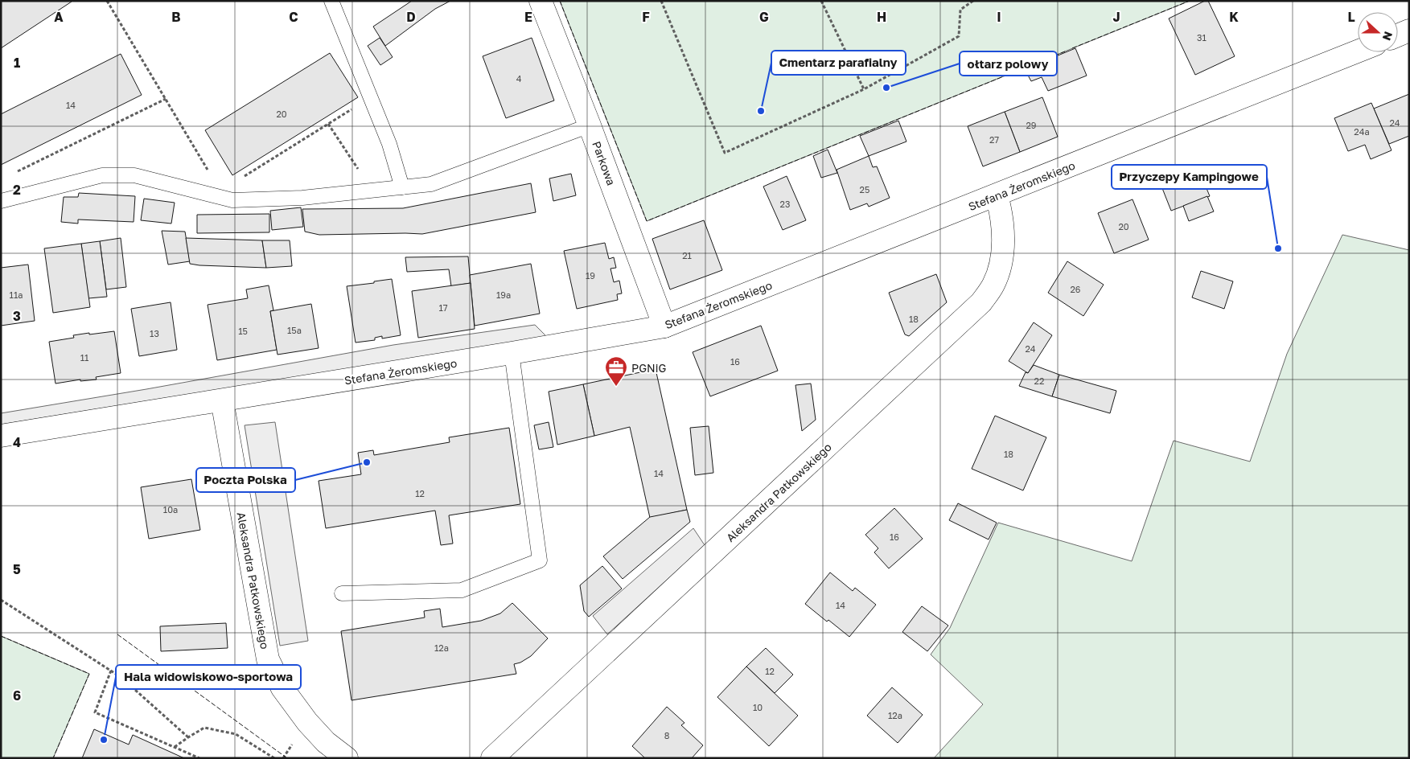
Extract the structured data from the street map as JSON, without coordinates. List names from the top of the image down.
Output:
{
  "streets": {
    "street": ["Parkowa", "Stefana Żeromskiego", "Aleksandra Patkowskiego"]
  },
  "crossings": [
    ["Parkowa", "Stefana Żeromskiego"],
    ["Stefana Żeromskiego", "Aleksandra Patkowskiego"]
  ],
  "places": {
    "other": [
      "ołtarz polowy",
      "Cmentarz parafialny",
      "Przyczepy Kampingowe",
      "Poczta Polska",
      "Hala widowiskowo-sportowa"
    ],
    "office": ["PGNiG"]
  },
  "house_numbers": [
    "31",
    "4",
    "14",
    "20",
    "24",
    "29",
    "24a",
    "27",
    "25",
    "23",
    "20",
    "21",
    "19",
    "26",
    "11a",
    "19a",
    "17",
    "18",
    "15a",
    "15",
    "13",
    "24",
    "11",
    "16",
    "22",
    "18",
    "14",
    "12",
    "10a",
    "16",
    "14",
    "12a",
    "12",
    "10",
    "12a",
    "8"
  ],
  "north": "right",
  "grid": {
    "columns": [
      "A",
      "B",
      "C",
      "D",
      "E",
      "F",
      "G",
      "H",
      "I",
      "J",
      "K",
      "L"
    ],
    "rows": [
      "1",
      "2",
      "3",
      "4",
      "5",
      "6"
    ]
  }
}
